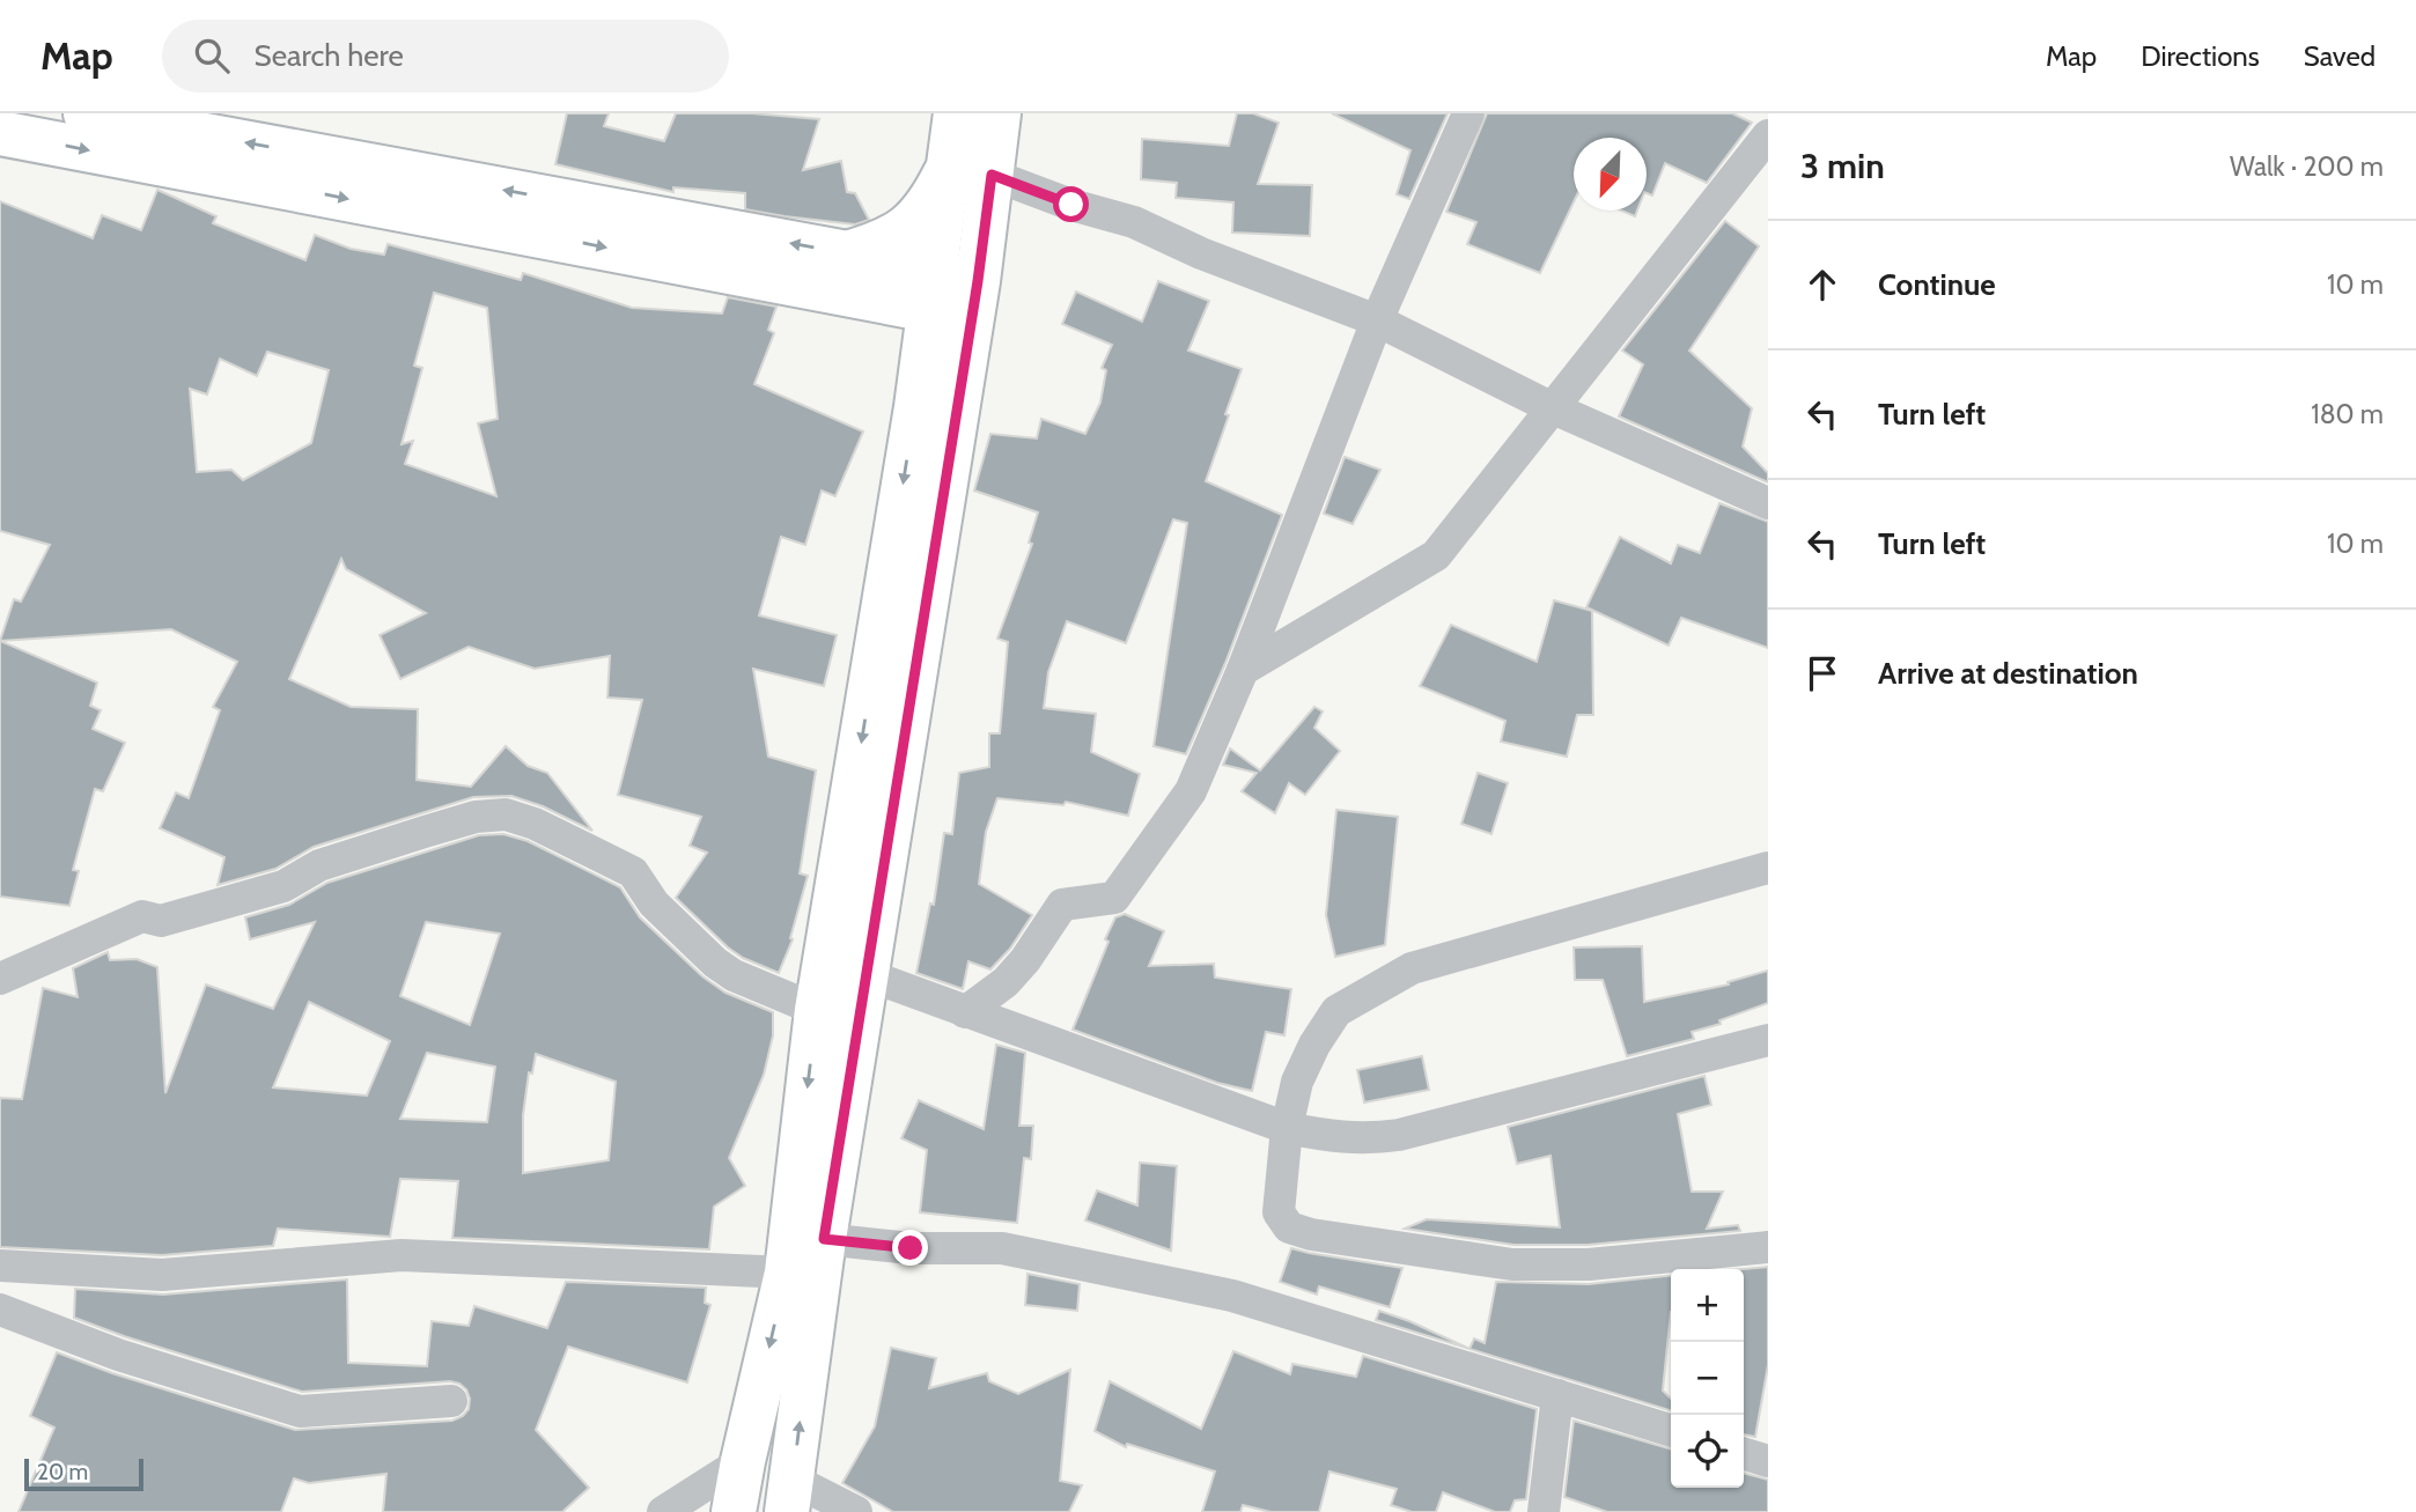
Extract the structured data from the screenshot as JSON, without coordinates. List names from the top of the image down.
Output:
{
  "scale_bar": "20 m",
  "north": "bottom left",
  "page": {
    "header": "Map",
    "search": "Search here",
    "nav": ["Map", "Directions", "Saved"],
    "heading": ["3 min", "Walk · 200 m"],
    "list": [
      ["Continue", "10 m"],
      ["Turn left", "180 m"],
      ["Turn left", "10 m"],
      "Arrive at destination"
    ],
    "map_buttons": ["+", "−"],
    "scale": "20 m"
  }
}
